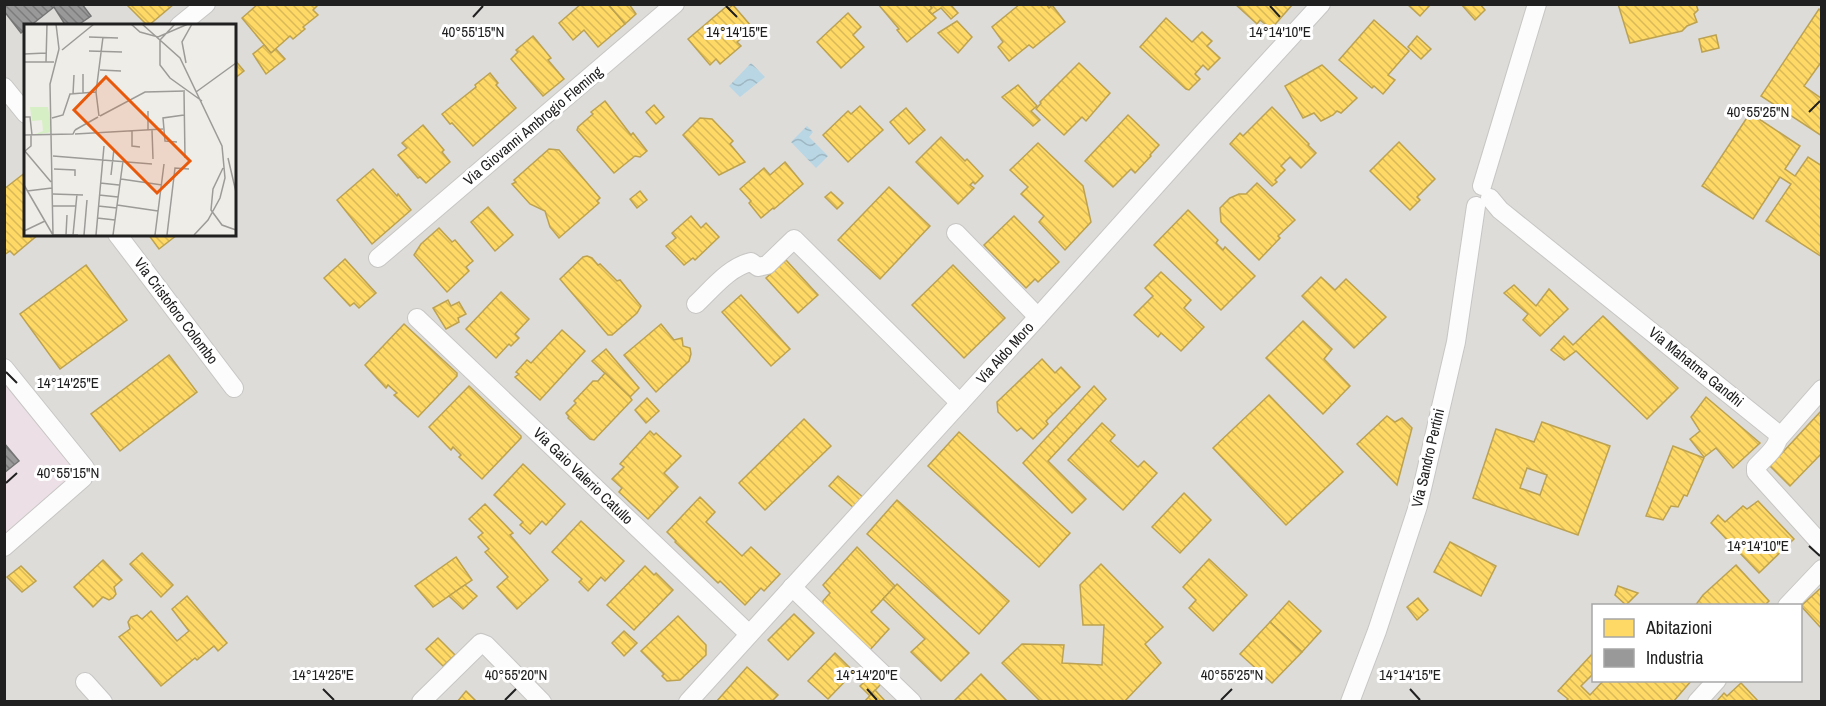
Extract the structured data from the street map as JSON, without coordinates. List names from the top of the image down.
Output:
{
  "streets": {
    "street": [
      "Via Giovanni Ambrogio Fleming",
      "Via Cristoforo Colombo",
      "Via Aldo Moro",
      "Via Mahatma Gandhi",
      "Via Sandro Pertini",
      "Via Gaio Valerio Catullo"
    ]
  },
  "crossings": [
    ["Via Aldo Moro", "Via Gaio Valerio Catullo"],
    ["Via Mahatma Gandhi", "Via Sandro Pertini"]
  ],
  "legend": ["Abitazioni", "Industria"],
  "coordinates": [
    "40°55'15\"N",
    "14°14'15\"E",
    "14°14'10\"E",
    "40°55'25\"N",
    "14°14'25\"E",
    "40°55'20\"N",
    "14°14'20\"E"
  ]
}
